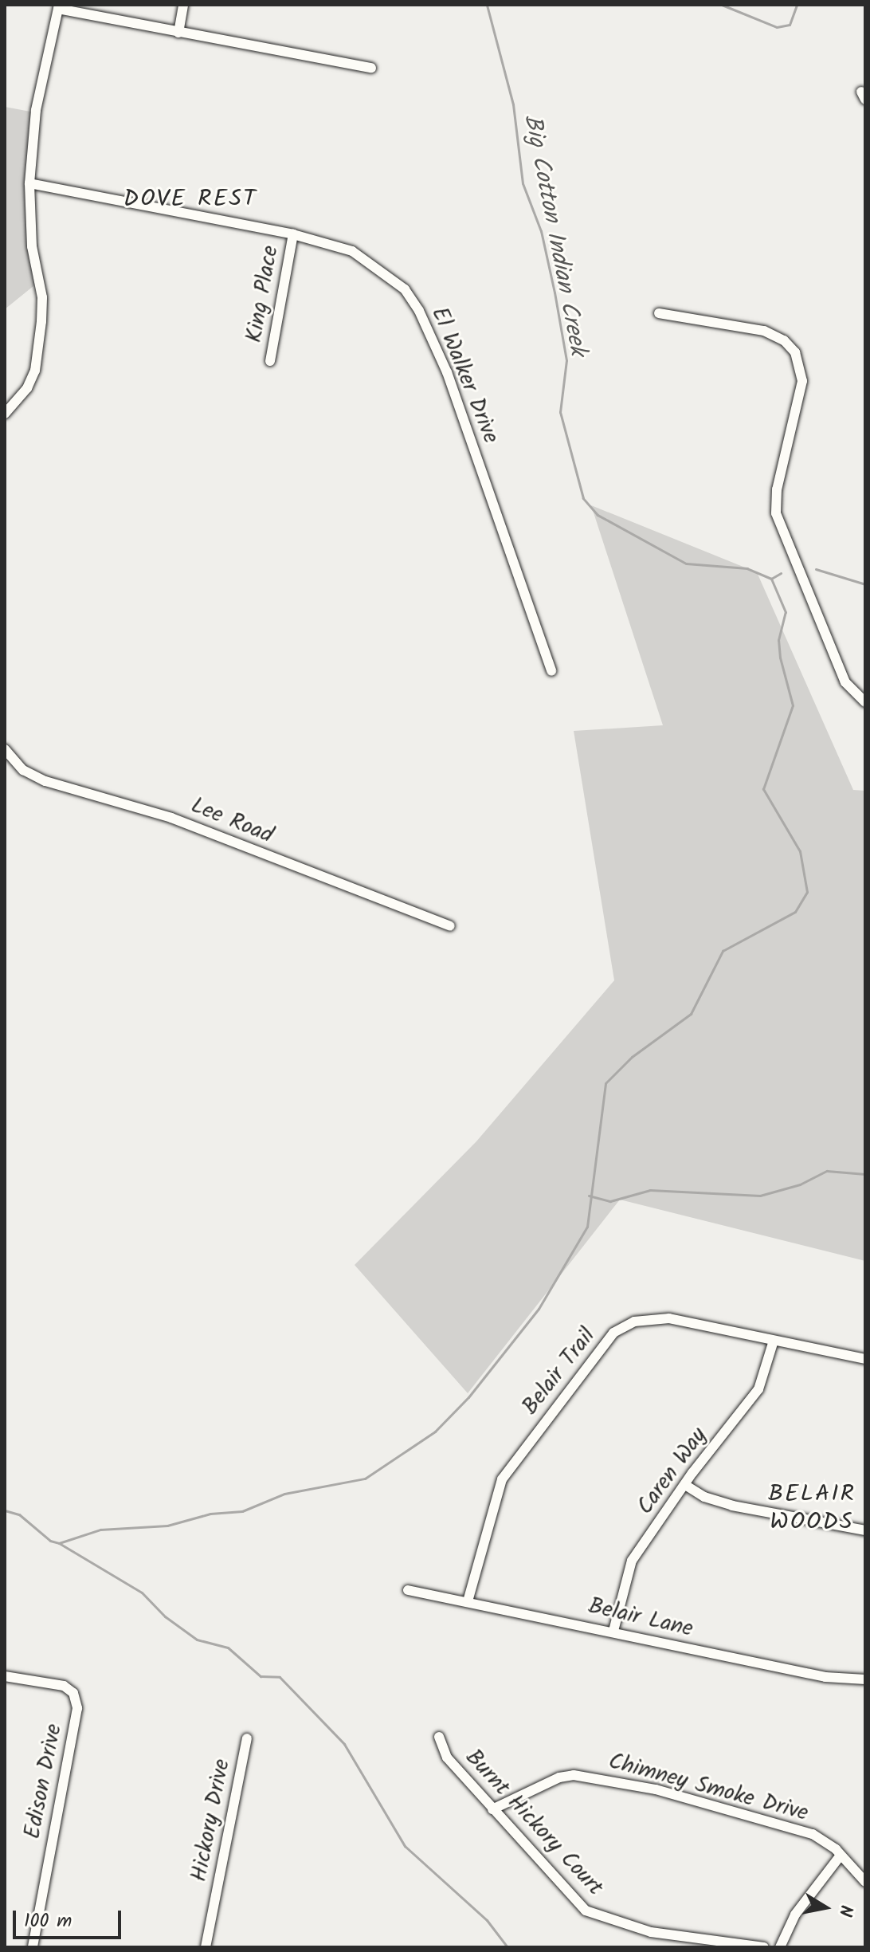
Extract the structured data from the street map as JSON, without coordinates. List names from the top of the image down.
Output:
{
  "streets": {
    "street": [
      "King Place",
      "El Walker Drive",
      "Lee Road",
      "Belair Trail",
      "Caren Way",
      "Belair Lane",
      "Edison Drive",
      "Chimney Smoke Drive",
      "Hickory Drive",
      "Burnt Hickory Court"
    ]
  },
  "crossings": [
    ["King Place", "El Walker Drive"],
    ["Belair Trail", "Caren Way"],
    ["Belair Trail", "Belair Lane"],
    ["Caren Way", "Belair Lane"],
    ["Chimney Smoke Drive", "Burnt Hickory Court"]
  ],
  "districts": ["DOVE REST", "BELAIR WOODS"],
  "water": ["Big Cotton Indian Creek"],
  "scale_bar": "100 m",
  "north": "right"
}
